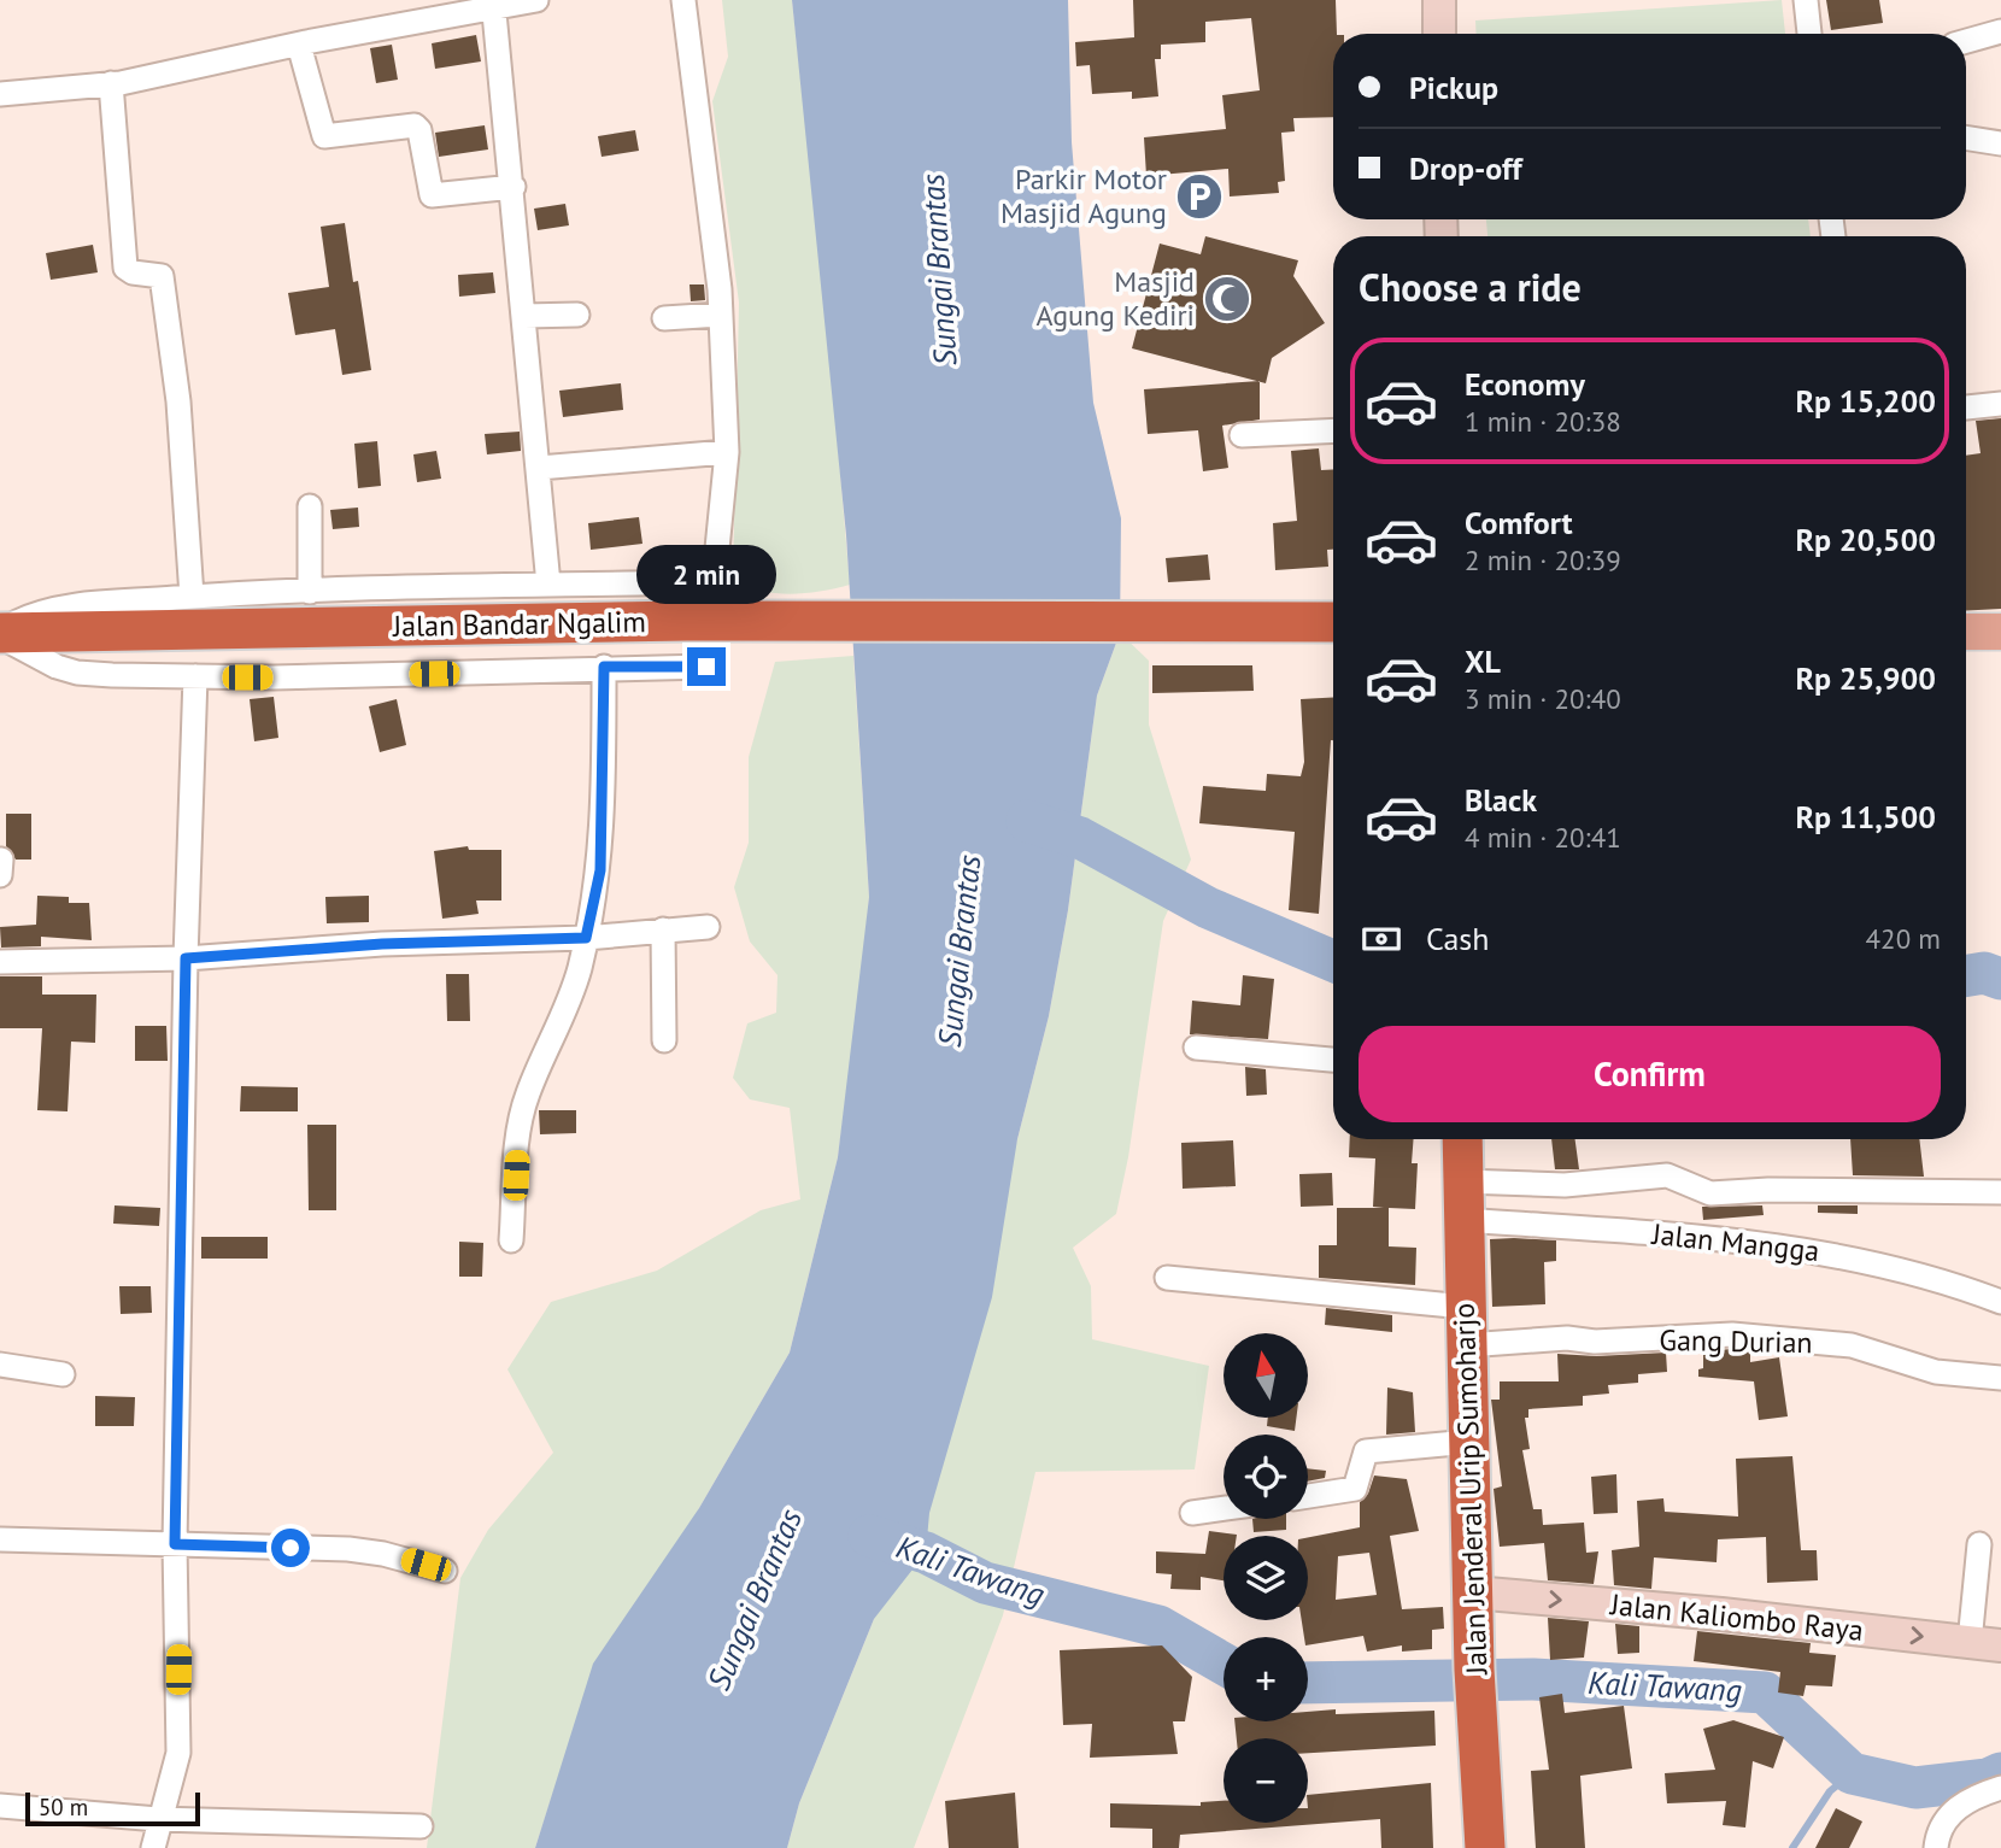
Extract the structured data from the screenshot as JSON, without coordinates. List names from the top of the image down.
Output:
{
  "streets": {
    "highway": ["Jalan Bandar Ngalim", "Jalan Jenderal Urip Sumoharjo"],
    "street": ["Jalan Mangga", "Gang Durian", "Jalan Kaliombo Raya"]
  },
  "crossings": [
    ["Jalan Mangga", "Jalan Jenderal Urip Sumoharjo"],
    ["Gang Durian", "Jalan Jenderal Urip Sumoharjo"],
    ["Jalan Jenderal Urip Sumoharjo", "Jalan Kaliombo Raya"]
  ],
  "one_way": ["Jalan Kaliombo Raya"],
  "water": ["Sungai Brantas", "Kali Tawang"],
  "places": {
    "parking": ["Parkir Motor Masjid Agung"],
    "mosque": ["Masjid Agung Kediri"]
  },
  "scale_bar": "50 m",
  "north": "top",
  "page": {
    "banner": ["Pickup", "Drop-off"],
    "heading": "Choose a ride",
    "list": [
      {
        "name": "Economy",
        "note": "1 min · 20:38",
        "value": "Rp 15,200"
      },
      {
        "name": "Comfort",
        "note": "2 min · 20:39",
        "value": "Rp 20,500"
      },
      {
        "name": "XL",
        "note": "3 min · 20:40",
        "value": "Rp 25,900"
      },
      {
        "name": "Black",
        "note": "4 min · 20:41",
        "value": "Rp 11,500"
      }
    ],
    "bubble": "2 min",
    "pay": ["Cash", "420 m"],
    "buttons": "Confirm",
    "map_buttons": ["+", "−"],
    "scale": "50 m"
  }
}
